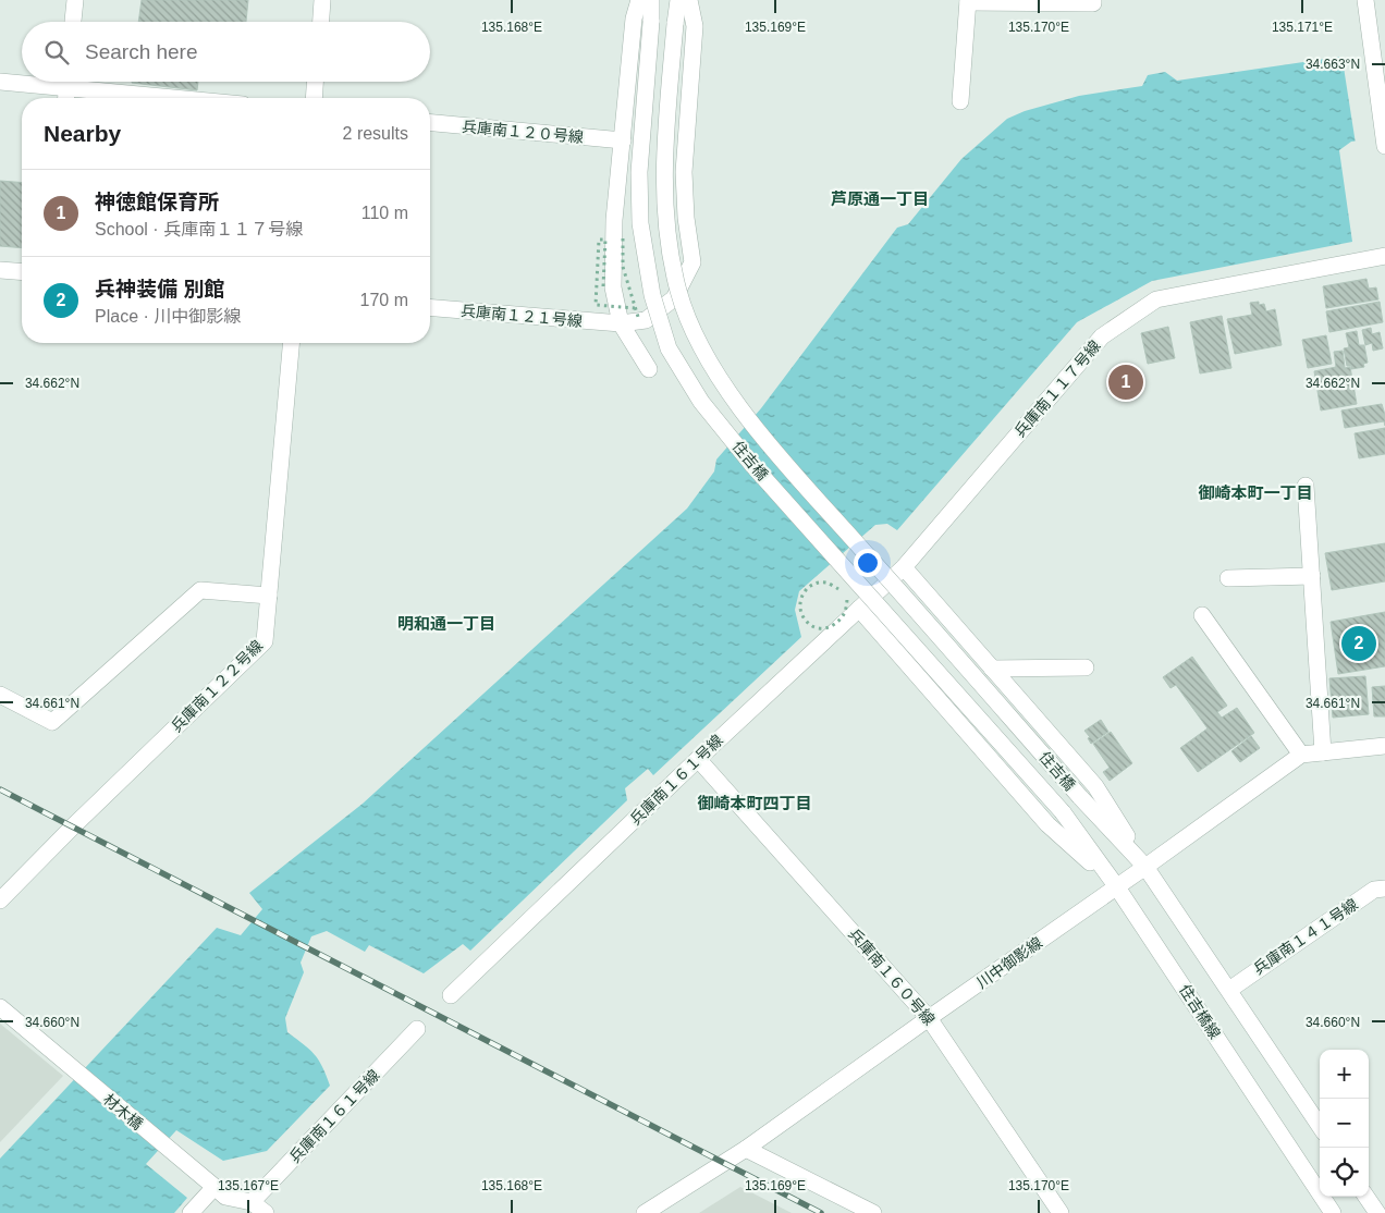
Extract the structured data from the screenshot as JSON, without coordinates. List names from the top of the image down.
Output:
{
  "streets": {
    "street": [
      "兵庫南１２０号線",
      "兵庫南１２１号線",
      "兵庫南１１７号線",
      "住吉橋",
      "兵庫南１２２号線",
      "兵庫南１６１号線",
      "兵庫南１４１号線",
      "川中御影線",
      "兵庫南１６０号線",
      "住吉橋線",
      "材木橋"
    ]
  },
  "crossings": [
    ["兵庫南１１７号線", "兵庫南１６１号線"],
    ["住吉橋", "川中御影線"],
    ["住吉橋", "住吉橋線"],
    ["兵庫南１６１号線", "兵庫南１６０号線"],
    ["川中御影線", "兵庫南１６０号線"],
    ["川中御影線", "住吉橋線"]
  ],
  "districts": [
    "芦原通一丁目",
    "御崎本町一丁目",
    "明和通一丁目",
    "御崎本町四丁目"
  ],
  "page": {
    "search": "Search here",
    "heading": ["Nearby", "2 results"],
    "list": [
      {
        "mark": "1",
        "name": "神徳館保育所",
        "note": "School · 兵庫南１１７号線",
        "value": "110 m"
      },
      {
        "mark": "2",
        "name": "兵神装備 別館",
        "note": "Place · 川中御影線",
        "value": "170 m"
      }
    ],
    "pins": ["1", "2"],
    "map_buttons": ["+", "−"]
  },
  "coordinates": [
    "135.168°E",
    "135.169°E",
    "135.170°E",
    "135.171°E",
    "34.663°N",
    "34.662°N",
    "34.661°N",
    "34.660°N",
    "135.167°E"
  ]
}
